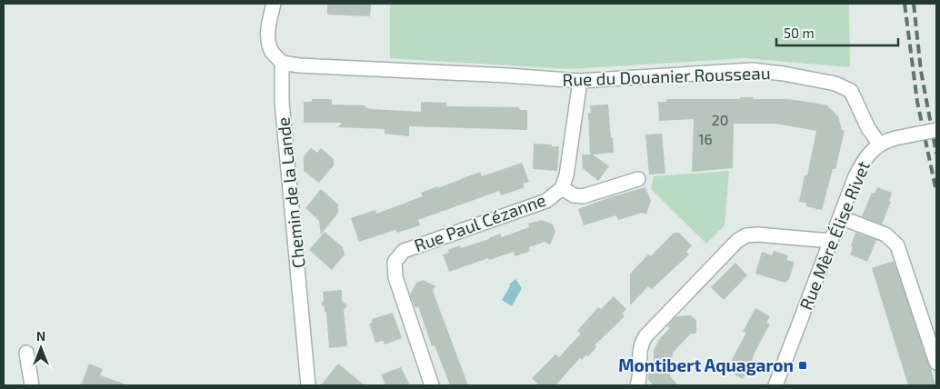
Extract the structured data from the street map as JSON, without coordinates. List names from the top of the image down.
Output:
{
  "streets": {
    "street": [
      "Rue du Douanier Rousseau",
      "Chemin de la Lande",
      "Rue Paul Cézanne",
      "Rue Mère Élise Rivet"
    ]
  },
  "crossings": [
    ["Rue du Douanier Rousseau", "Chemin de la Lande"],
    ["Rue du Douanier Rousseau", "Rue Paul Cézanne"],
    ["Rue du Douanier Rousseau", "Rue Mère Élise Rivet"]
  ],
  "places": {
    "transit": ["Montibert Aquagaron"]
  },
  "house_numbers": ["20", "16"],
  "scale_bar": "50 m",
  "north": "top"
}
